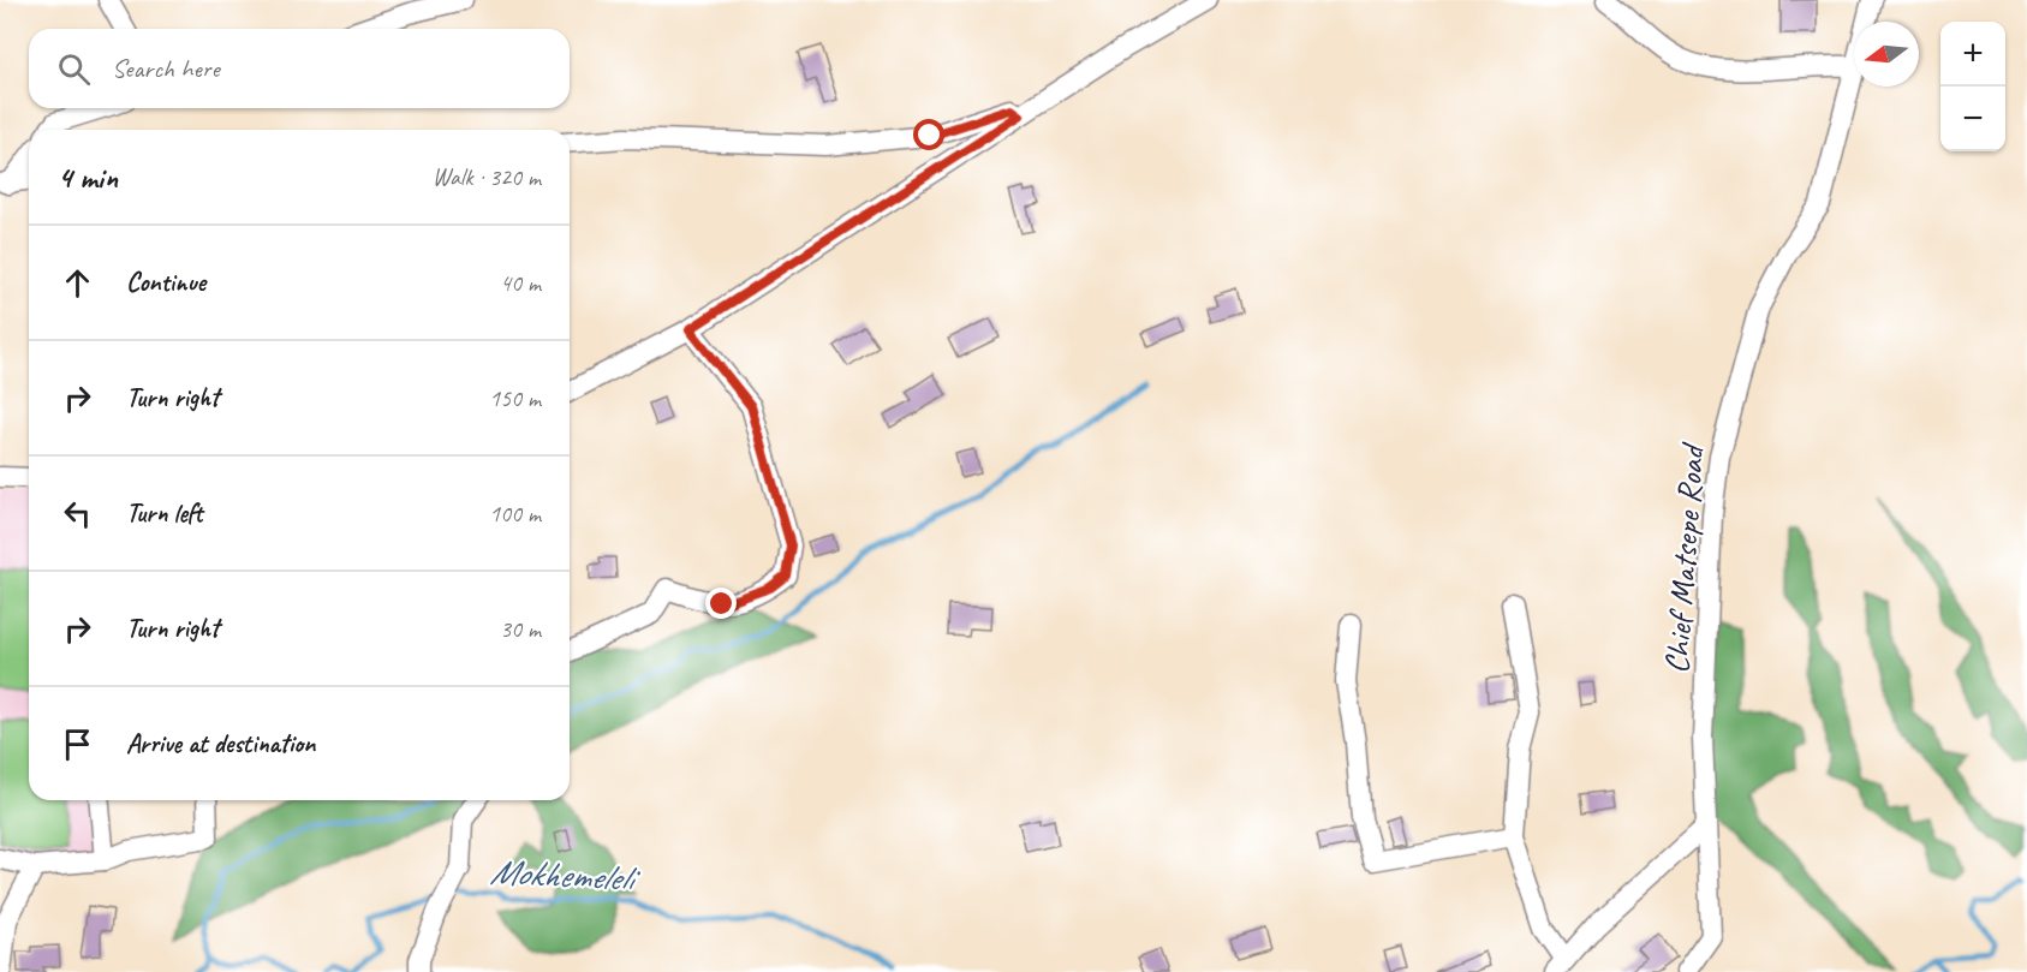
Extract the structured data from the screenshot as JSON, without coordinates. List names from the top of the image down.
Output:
{
  "streets": {
    "street": ["Chief Matsepe Road"]
  },
  "water": ["Mokhemeleli"],
  "north": "left",
  "page": {
    "map_buttons": ["+", "−"],
    "search": "Search here",
    "heading": ["4 min", "Walk · 320 m"],
    "list": [
      ["Continue", "40 m"],
      ["Turn right", "150 m"],
      ["Turn left", "100 m"],
      ["Turn right", "30 m"],
      "Arrive at destination"
    ]
  }
}
